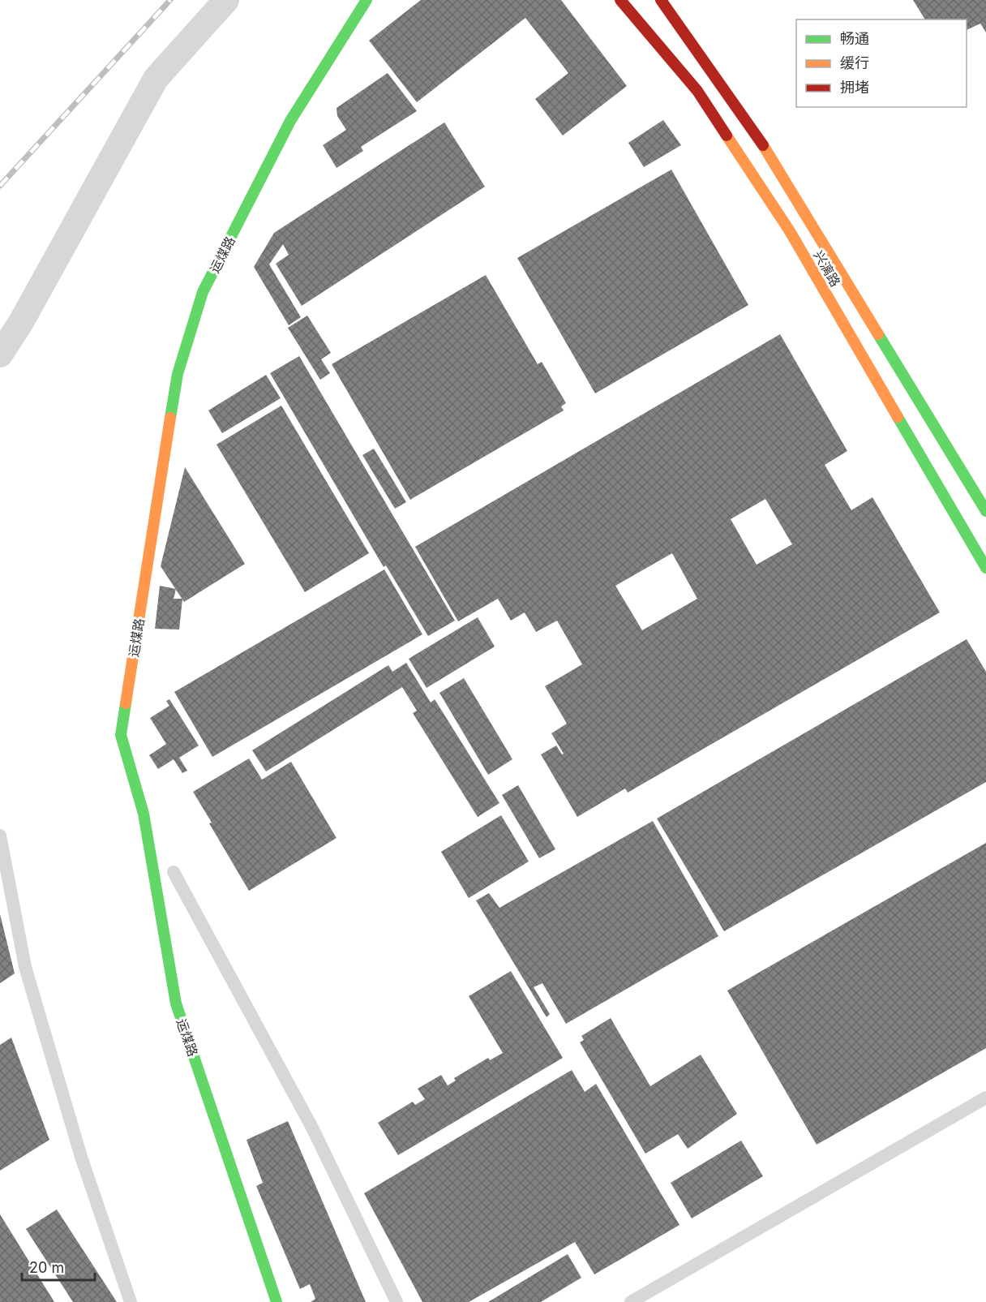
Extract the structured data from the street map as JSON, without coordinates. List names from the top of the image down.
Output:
{
  "streets": {
    "street": ["运煤路", "兴漓路"]
  },
  "legend": ["畅通", "缓行", "拥堵"],
  "scale_bar": "20 m"
}
